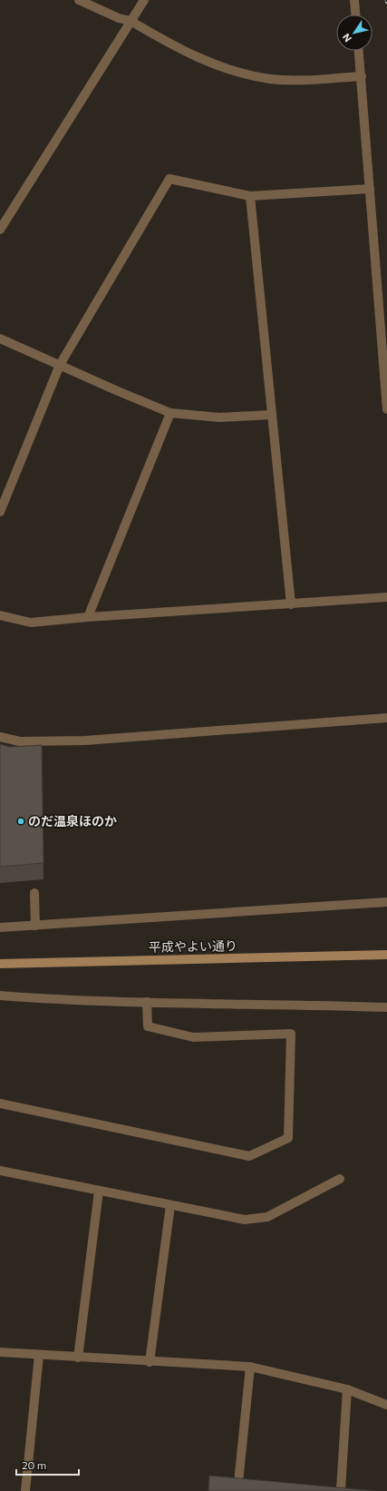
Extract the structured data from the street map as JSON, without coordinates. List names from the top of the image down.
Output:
{
  "streets": {
    "street": ["平成やよい通り"]
  },
  "places": ["のだ温泉ほのか"],
  "scale_bar": "20 m",
  "north": "bottom left"
}
